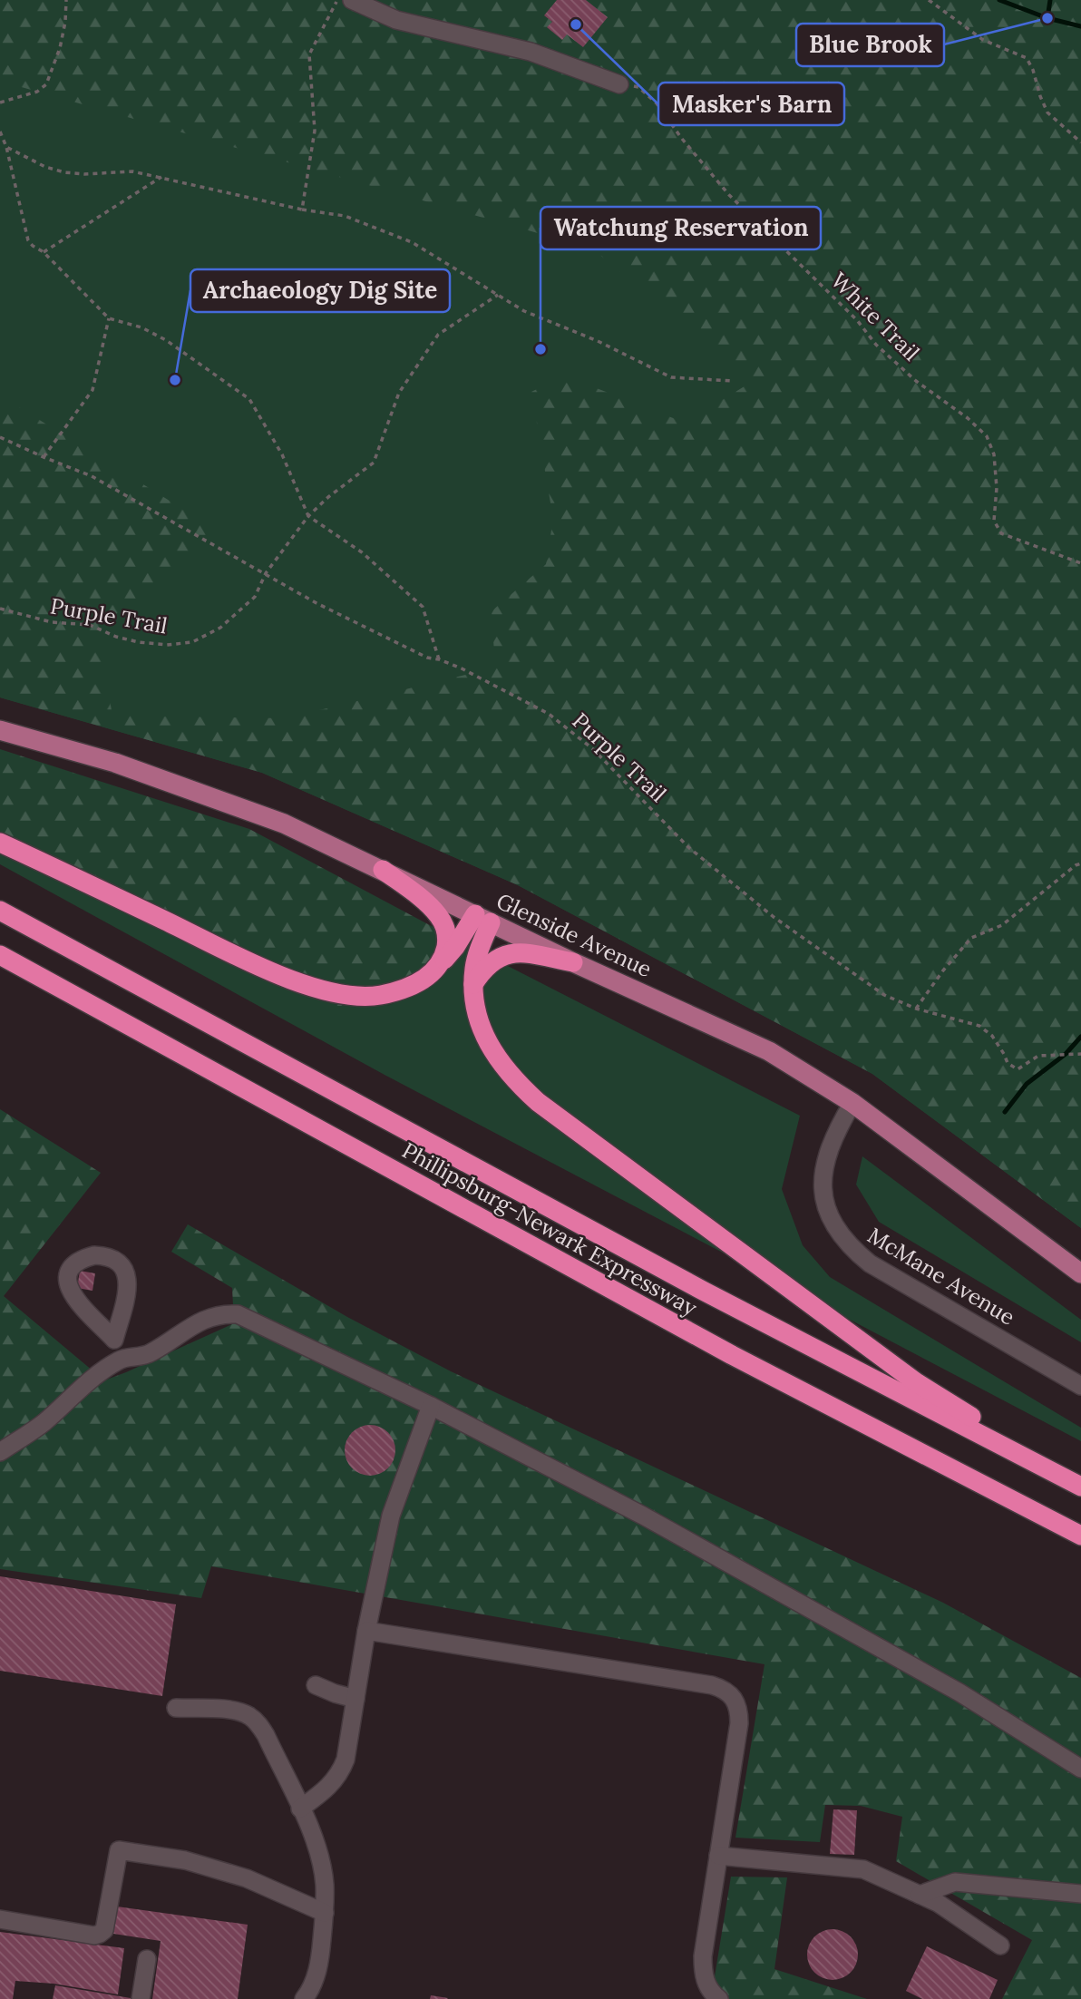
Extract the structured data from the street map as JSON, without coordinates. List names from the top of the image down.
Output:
{
  "streets": {
    "highway": ["Phillipsburg-Newark Expressway"],
    "main road": ["Glenside Avenue"],
    "street": ["McMane Avenue"],
    "path": ["White Trail", "Purple Trail"]
  },
  "crossings": [
    ["Glenside Avenue", "McMane Avenue"]
  ],
  "places": [
    "Blue Brook",
    "Masker's Barn",
    "Watchung Reservation",
    "Archaeology Dig Site"
  ]
}
